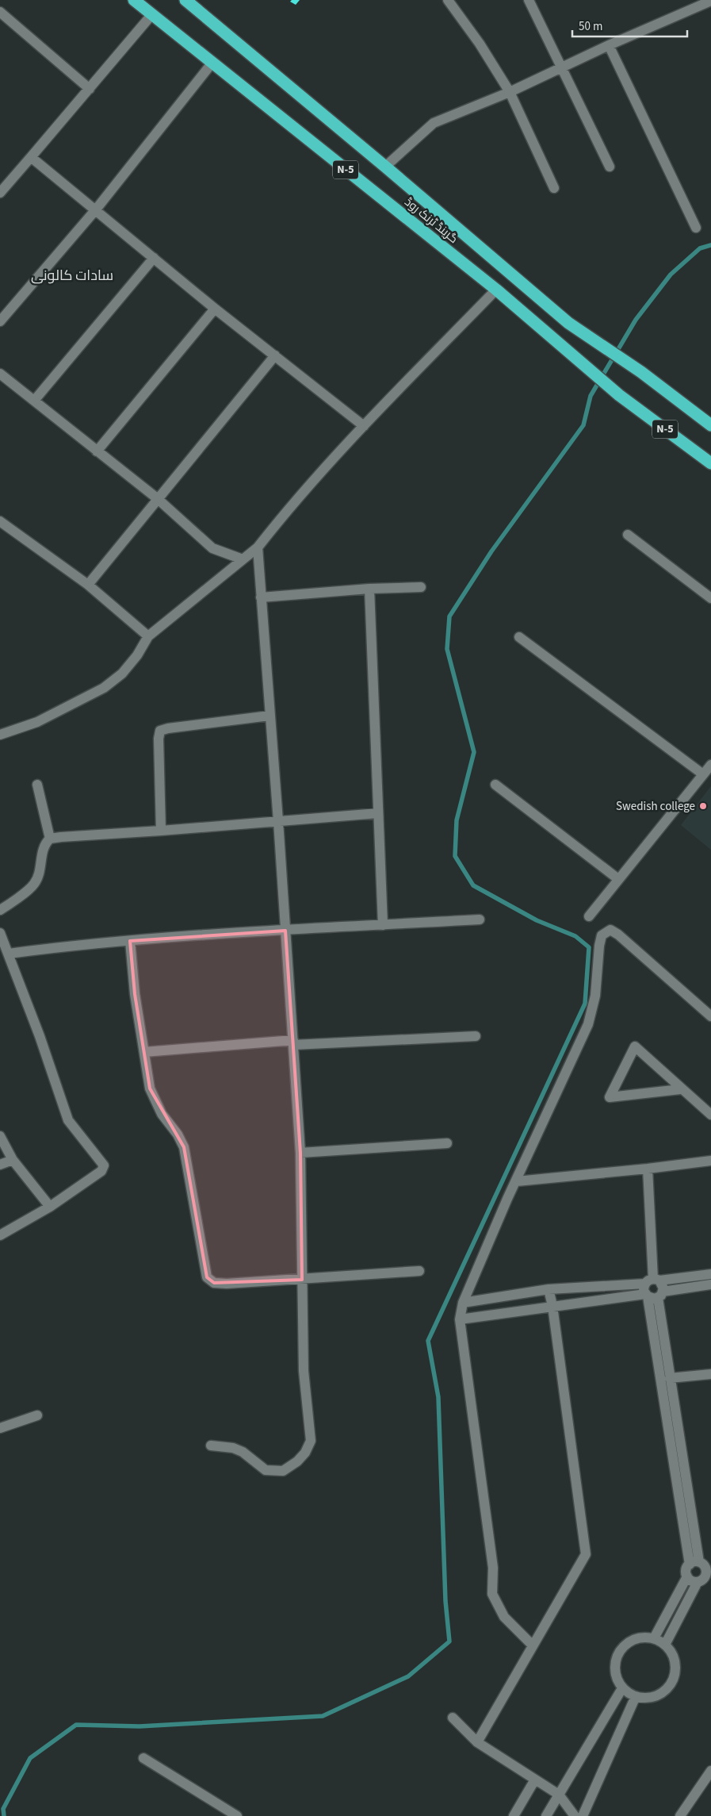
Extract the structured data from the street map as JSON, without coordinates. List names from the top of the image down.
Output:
{
  "streets": {
    "highway": ["N-5", "گرینڈ ٹرنک روڈ"]
  },
  "districts": ["سادات کالونی"],
  "places": ["Swedish college"],
  "scale_bar": "50 m"
}
